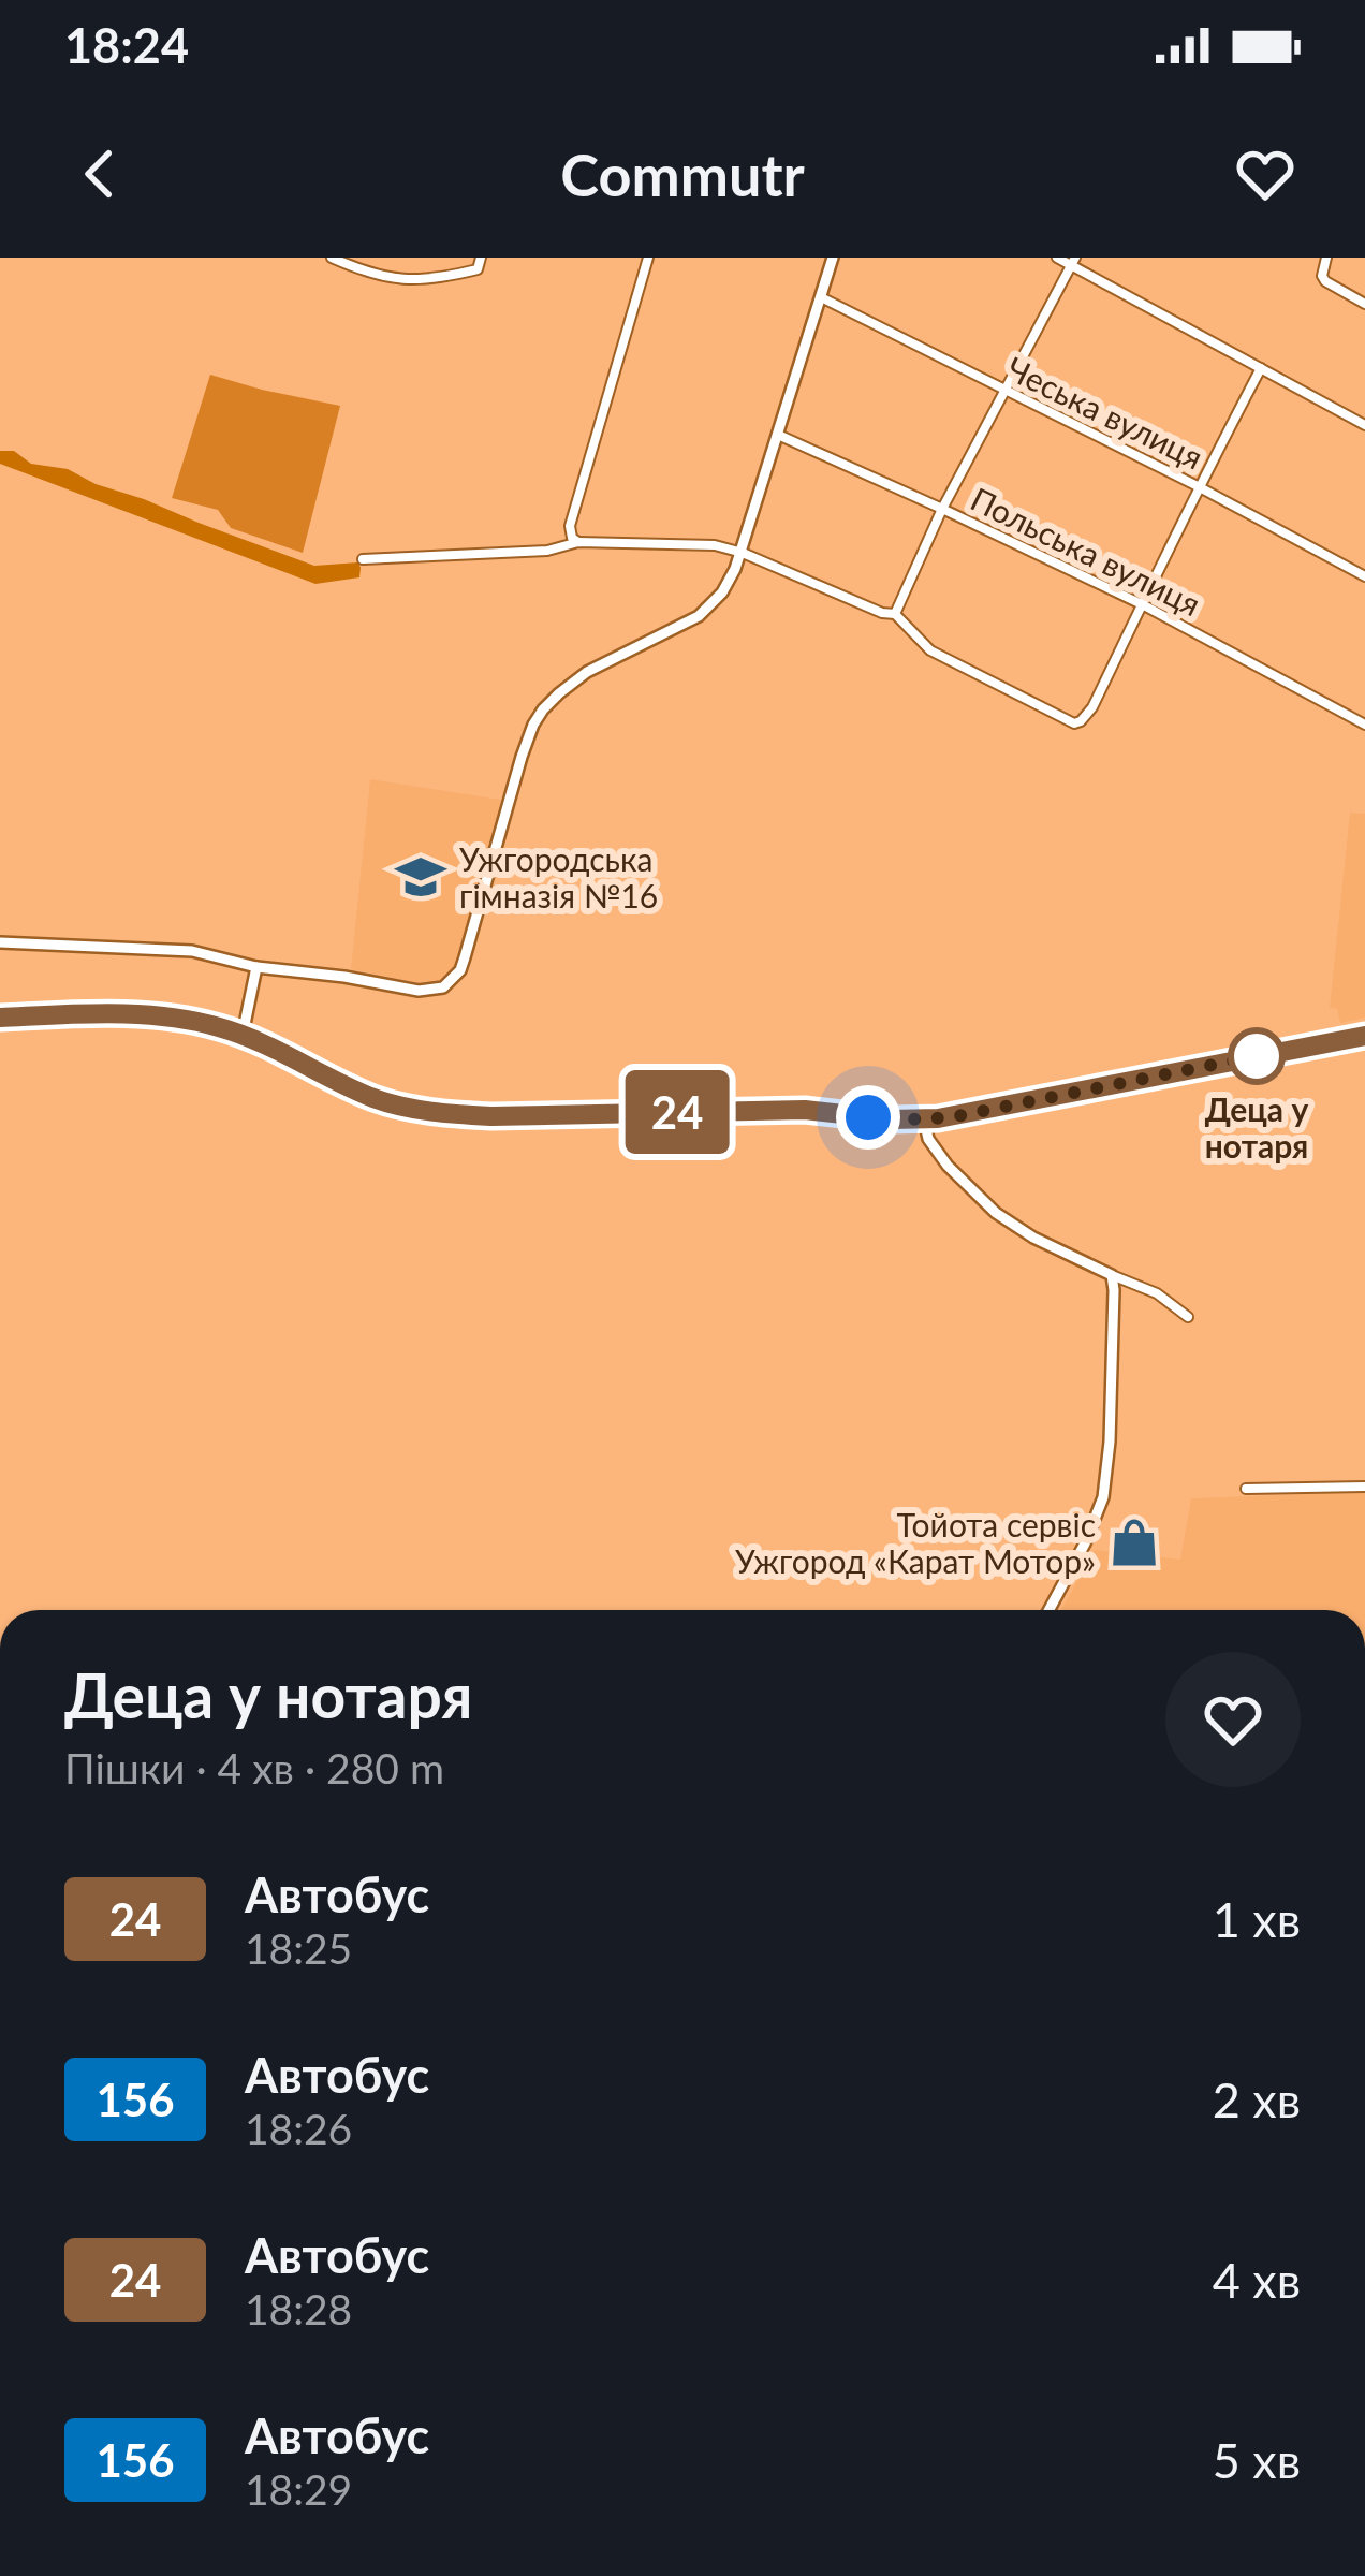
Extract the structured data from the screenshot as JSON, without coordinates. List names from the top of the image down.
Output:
{
  "streets": {
    "street": ["Чеська вулиця", "Польська вулиця"]
  },
  "places": {
    "school or university": ["Ужгородська гімназія №16"],
    "other": ["Деца у нотаря"],
    "shop": ["Тойота сервіс Ужгород «Карат Мотор»"]
  },
  "lines": ["bus line 24"],
  "page": {
    "status": "18:24",
    "header": "Commutr",
    "on_map": "24",
    "heading": ["Деца у нотаря", "Пішки · 4 хв · 280 m"],
    "list": [
      {
        "mark": "24",
        "name": "Автобус",
        "note": "18:25",
        "value": "1 хв"
      },
      {
        "mark": "156",
        "name": "Автобус",
        "note": "18:26",
        "value": "2 хв"
      },
      {
        "mark": "24",
        "name": "Автобус",
        "note": "18:28",
        "value": "4 хв"
      },
      {
        "mark": "156",
        "name": "Автобус",
        "note": "18:29",
        "value": "5 хв"
      }
    ]
  }
}
